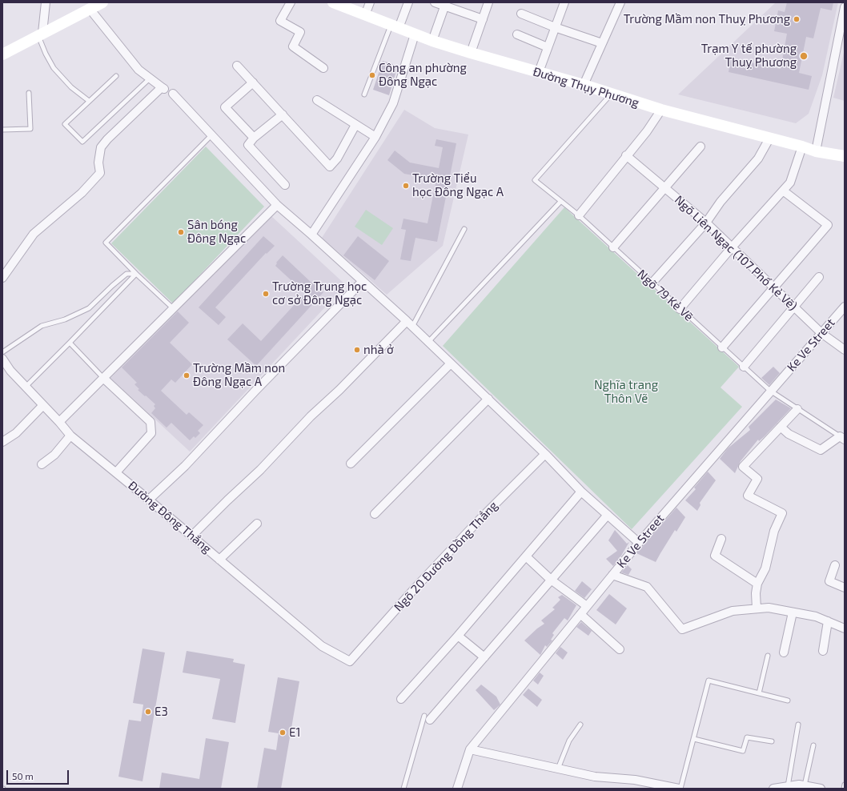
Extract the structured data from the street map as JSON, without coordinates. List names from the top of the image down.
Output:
{
  "streets": {
    "main road": ["Đường Thụy Phương"],
    "street": [
      "Ngõ Liên Ngạc (107 Phố Kẻ Vẽ)",
      "Ke Ve Street",
      "Đường Đông Thắng",
      "Ngõ 20 Đường Đồng Thắng"
    ],
    "lane": ["Ngõ 79 Kẻ Vẽ"]
  },
  "crossings": [
    ["Đường Thụy Phương", "Ngõ 79 Kẻ Vẽ"],
    ["Ngõ Liên Ngạc (107 Phố Kẻ Vẽ)", "Ke Ve Street"],
    ["Ngõ 79 Kẻ Vẽ", "Ke Ve Street"],
    ["Đường Đông Thắng", "Ngõ 20 Đường Đồng Thắng"]
  ],
  "parks": ["Nghĩa trang Thôn Vẽ"],
  "places": [
    "Trường Mầm non Thuỵ Phương",
    "Trạm Y tế phường Thuỵ Phương",
    "Công an phường Đông Ngạc",
    "Trường Tiểu học Đông Ngạc A",
    "Sân bóng Đông Ngạc",
    "Trường Trung học cơ sở Đông Ngạc",
    "nhà ở",
    "Trường Mầm non Đông Ngạc A",
    "E3",
    "E1"
  ],
  "scale_bar": "50 m"
}
